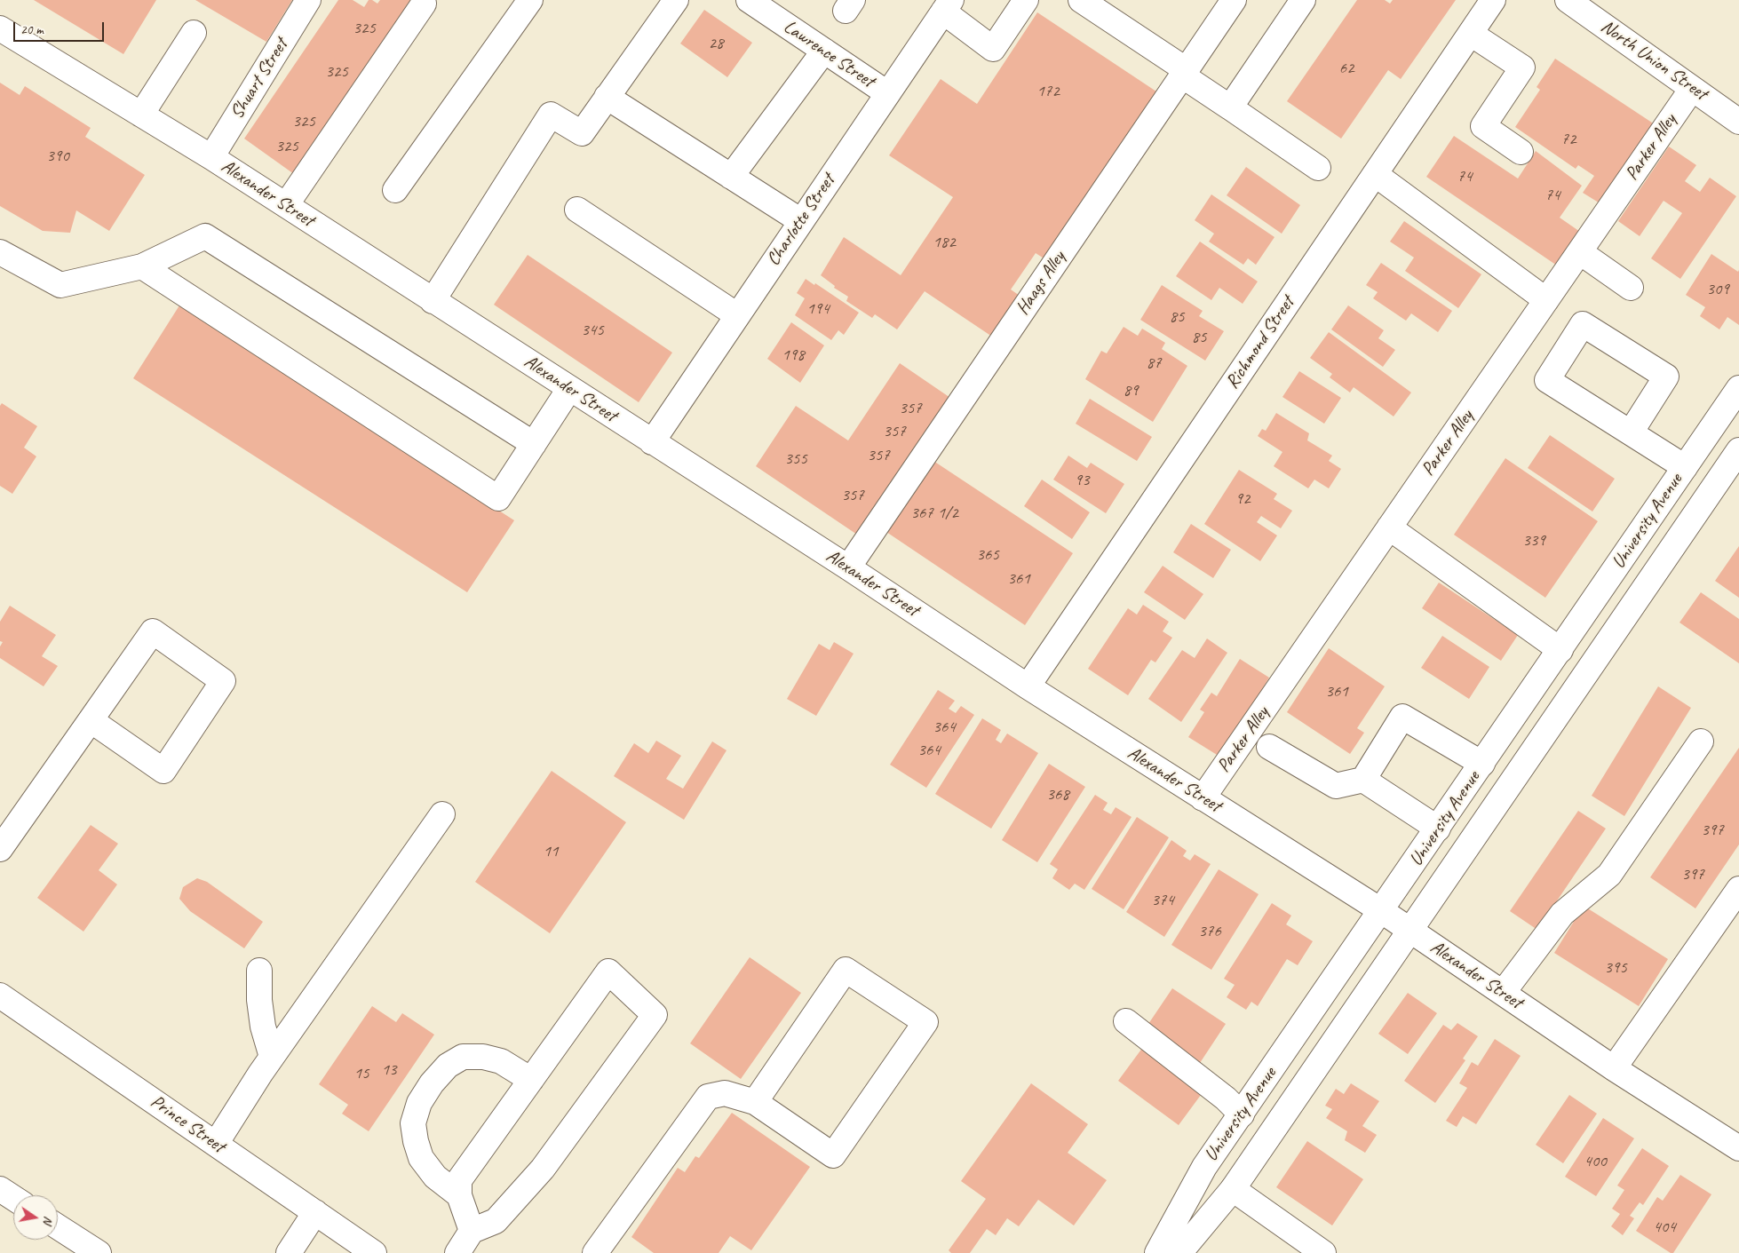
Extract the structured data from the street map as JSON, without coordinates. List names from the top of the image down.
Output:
{
  "streets": {
    "street": [
      "Lawrence Street",
      "North Union Street",
      "Shuart Street",
      "Parker Alley",
      "Alexander Street",
      "Charlotte Street",
      "Haags Alley",
      "Richmond Street",
      "University Avenue",
      "Prince Street"
    ]
  },
  "crossings": [
    ["Lawrence Street", "Charlotte Street"],
    ["North Union Street", "Parker Alley"],
    ["Shuart Street", "Alexander Street"],
    ["Parker Alley", "Alexander Street"],
    ["Alexander Street", "Charlotte Street"],
    ["Alexander Street", "Haags Alley"],
    ["Alexander Street", "Richmond Street"],
    ["Alexander Street", "University Avenue"]
  ],
  "house_numbers": [
    "325",
    "28",
    "62",
    "325",
    "172",
    "325",
    "72",
    "325",
    "390",
    "74",
    "74",
    "182",
    "309",
    "194",
    "85",
    "345",
    "85",
    "198",
    "87",
    "89",
    "357",
    "357",
    "357",
    "355",
    "93",
    "357",
    "92",
    "367 1/2",
    "339",
    "365",
    "361",
    "361",
    "364",
    "364",
    "368",
    "397",
    "11",
    "397",
    "374",
    "376",
    "395",
    "13",
    "15",
    "400",
    "404"
  ],
  "scale_bar": "20 m",
  "north": "right"
}
